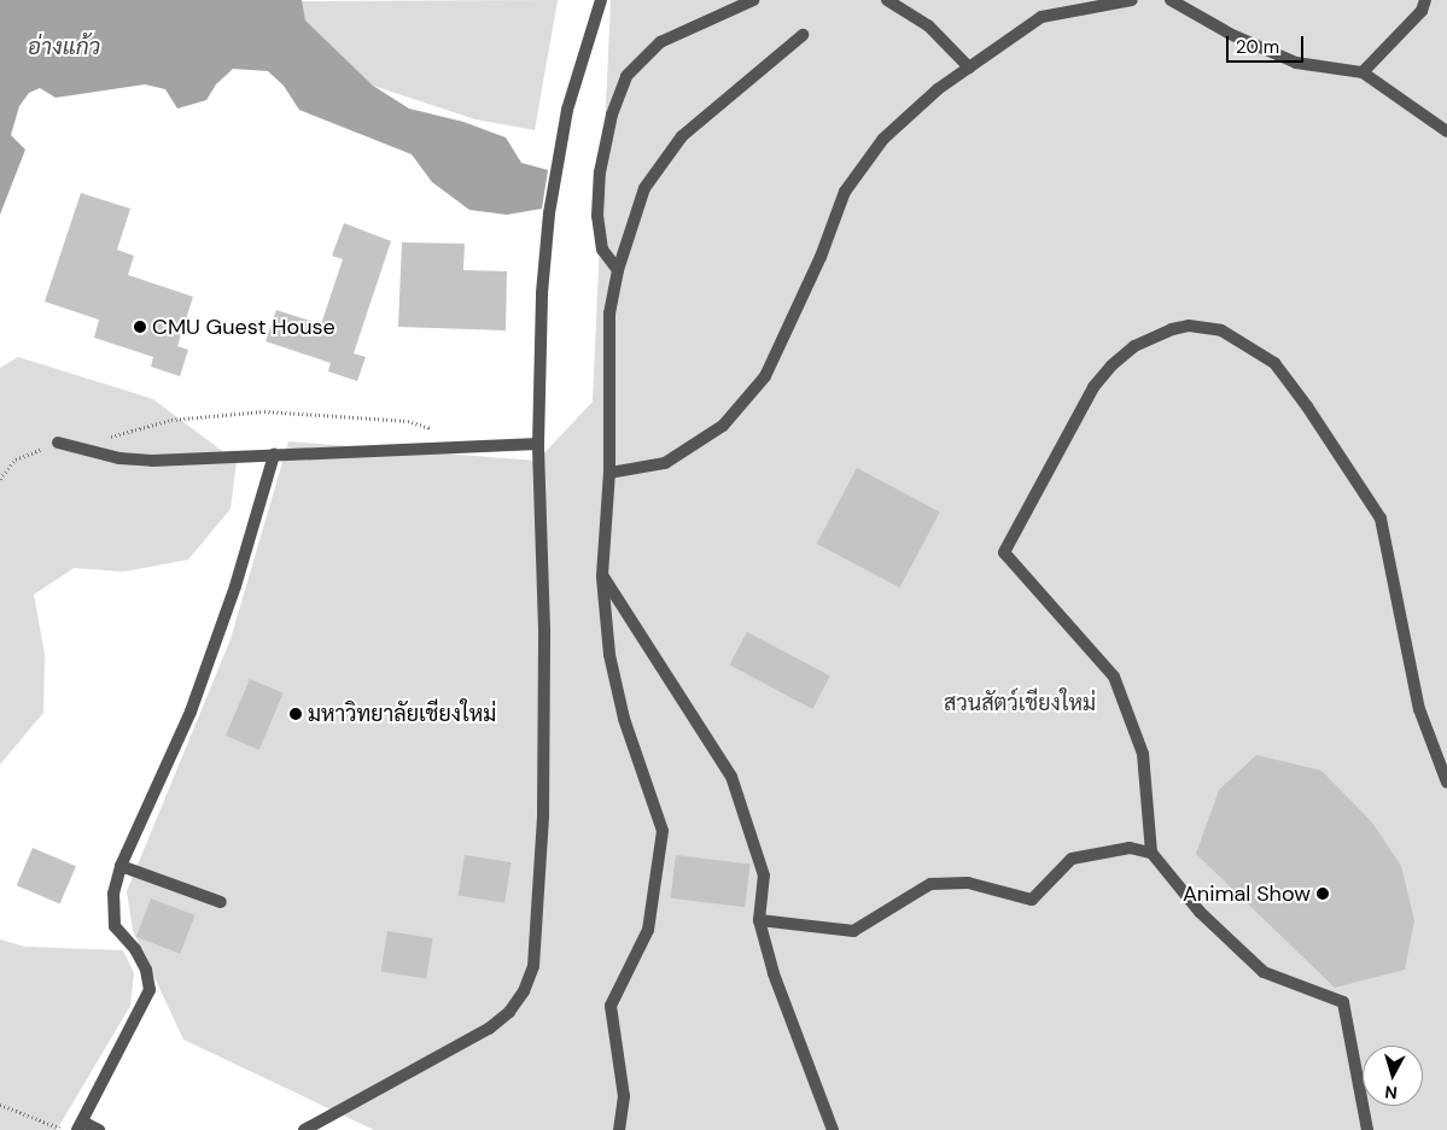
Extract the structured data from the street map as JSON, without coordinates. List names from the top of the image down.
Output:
{
  "water": ["อ่างแก้ว"],
  "parks": ["สวนสัตว์เชียงใหม่"],
  "places": ["CMU Guest House", "มหาวิทยาลัยเชียงใหม่", "Animal Show"],
  "scale_bar": "20 m",
  "north": "bottom"
}
